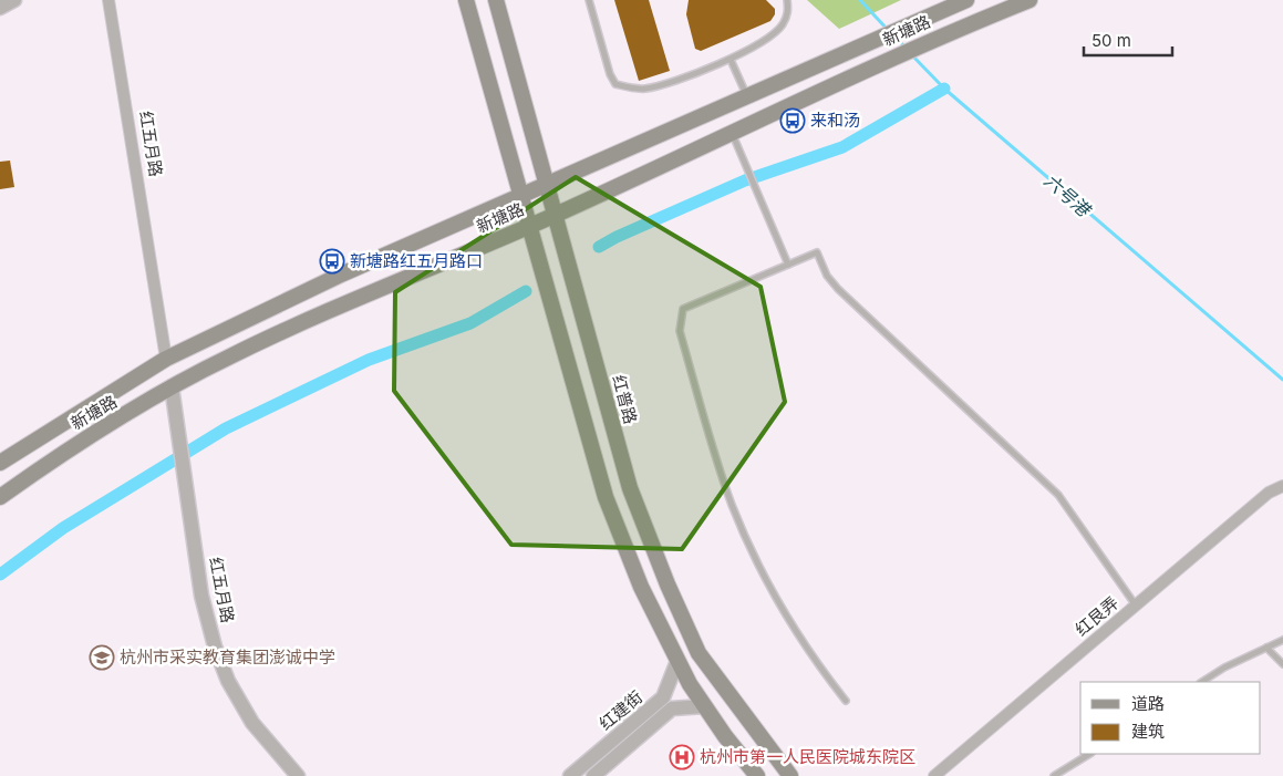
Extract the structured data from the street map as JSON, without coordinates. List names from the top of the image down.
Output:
{
  "streets": {
    "main road": ["新塘路", "红普路"],
    "street": ["红五月路", "红艮弄", "红建街"]
  },
  "crossings": [
    ["新塘路", "红五月路"],
    ["新塘路", "红普路"]
  ],
  "water": ["六号港"],
  "places": {
    "bus stop": ["来和汤", "新塘路红五月路口"],
    "school or university": ["杭州市采实教育集团澎诚中学"],
    "hospital": ["杭州市第一人民医院城东院区"]
  },
  "legend": ["道路", "建筑"],
  "scale_bar": "50 m"
}
